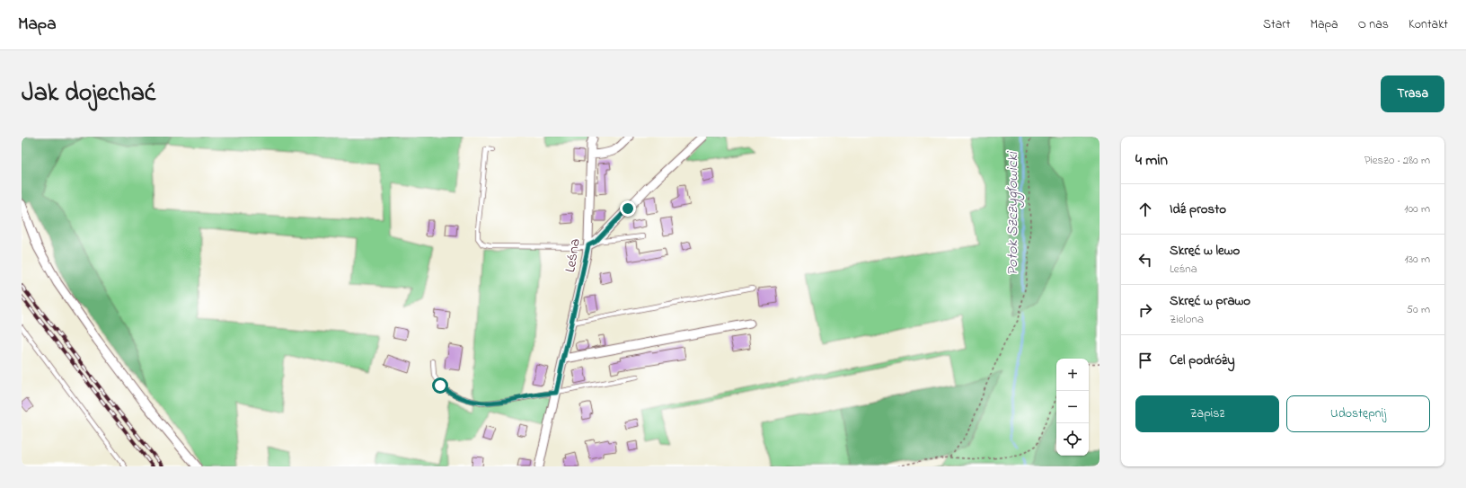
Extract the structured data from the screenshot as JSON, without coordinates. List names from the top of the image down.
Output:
{
  "streets": {
    "street": ["Leśna"]
  },
  "water": ["Potok Szczygłowicki"],
  "page": {
    "header": "Mapa",
    "nav": [
      "Start",
      "Mapa",
      "O nas",
      "Kontakt"
    ],
    "title": "Jak dojechać",
    "buttons": [
      "Trasa",
      ["Zapisz", "Udostępnij"]
    ],
    "heading": ["4 min", "Pieszo · 280 m"],
    "list": [
      ["Idź prosto", "100 m"],
      ["Skręć w lewo", "Leśna", "130 m"],
      ["Skręć w prawo", "Zielona", "50 m"],
      "Cel podróży"
    ],
    "map_buttons": ["+", "−"]
  }
}
